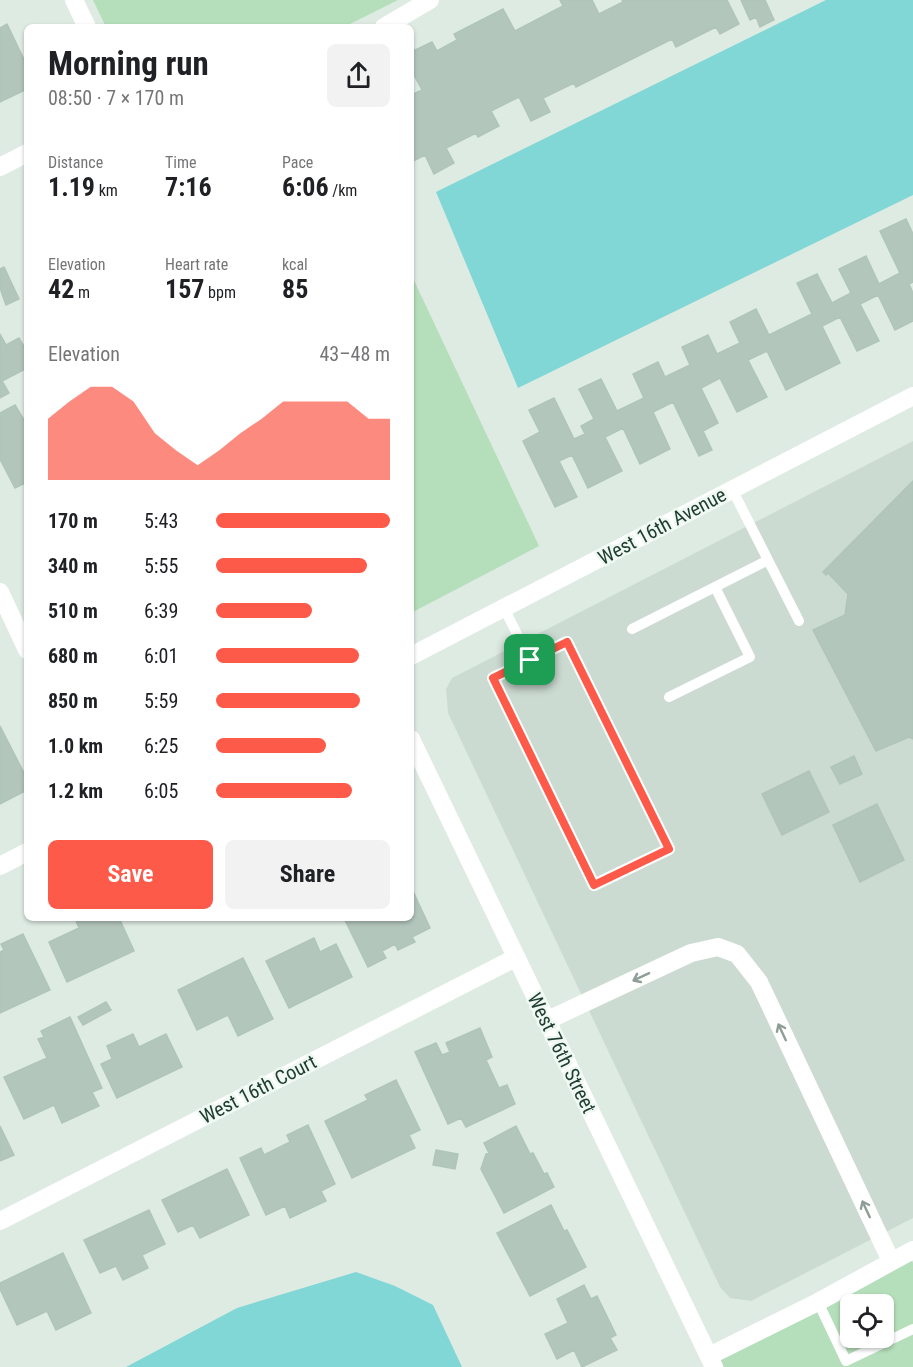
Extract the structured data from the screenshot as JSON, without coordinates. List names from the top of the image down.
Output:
{
  "streets": {
    "street": ["West 16th Avenue", "West 76th Street", "West 16th Court"]
  },
  "crossings": [
    ["West 76th Street", "West 16th Court"]
  ],
  "page": {
    "heading": ["Morning run", "08:50 · 7 × 170 m"],
    "stats": [
      ["Distance", "1.19 km"],
      ["Time", "7:16"],
      ["Pace", "6:06 /km"],
      ["Elevation", "42 m"],
      ["Heart rate", "157 bpm"],
      ["kcal", "85"]
    ],
    "chart": ["Elevation", "43–48 m"],
    "list": [
      {
        "name": "170 m",
        "note": "5:43"
      },
      {
        "name": "340 m",
        "note": "5:55"
      },
      {
        "name": "510 m",
        "note": "6:39"
      },
      {
        "name": "680 m",
        "note": "6:01"
      },
      {
        "name": "850 m",
        "note": "5:59"
      },
      {
        "name": "1.0 km",
        "note": "6:25"
      },
      {
        "name": "1.2 km",
        "note": "6:05"
      }
    ],
    "buttons": ["Save", "Share"]
  }
}
